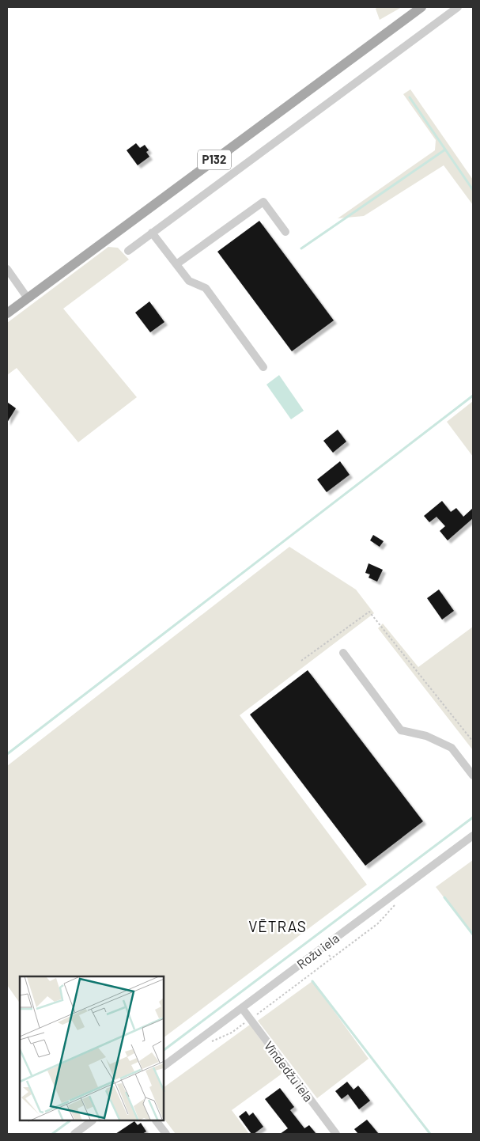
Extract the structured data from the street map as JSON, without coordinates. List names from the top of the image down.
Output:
{
  "streets": {
    "main road": ["P132"],
    "street": ["Rožu iela", "Vīndedžu iela"]
  },
  "crossings": [
    ["Rožu iela", "Vīndedžu iela"]
  ],
  "districts": ["VĒTRAS"]
}
